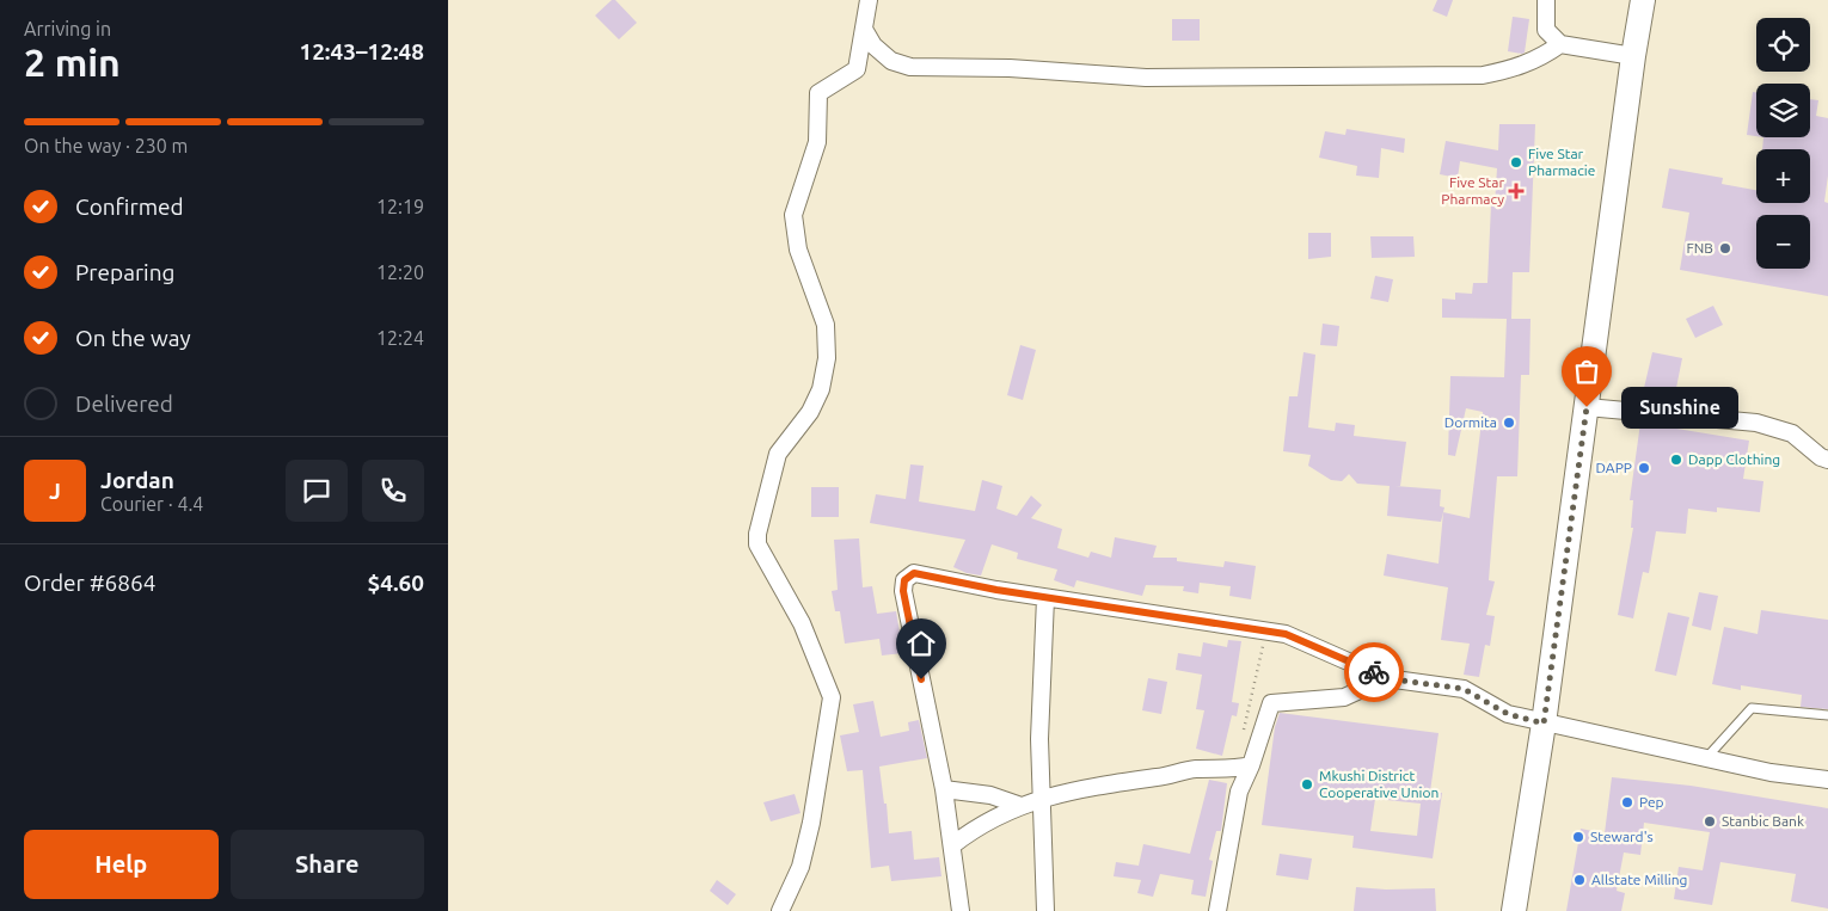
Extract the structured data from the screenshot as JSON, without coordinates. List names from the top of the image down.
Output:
{
  "places": {
    "other": [
      "Five Star Pharmacie",
      "FNB",
      "Sunshine",
      "Dormita",
      "Dapp Clothing",
      "DAPP",
      "Mkushi District Cooperative Union",
      "Pep",
      "Stanbic Bank",
      "Steward's",
      "Allstate Milling"
    ],
    "health": ["Five Star Pharmacy"]
  },
  "page": {
    "heading": ["2 min", "Arriving in", "12:43–12:48"],
    "panel": [
      "Jordan",
      "Courier · 4.4",
      "Order #6864",
      "$4.60"
    ],
    "map_buttons": ["+", "−"],
    "bar": "On the way · 230 m",
    "list": [
      ["Confirmed", "12:19"],
      ["Preparing", "12:20"],
      ["On the way", "12:24"],
      "Delivered"
    ],
    "bubble": "Sunshine",
    "round": "J",
    "buttons": ["Help", "Share"]
  }
}
